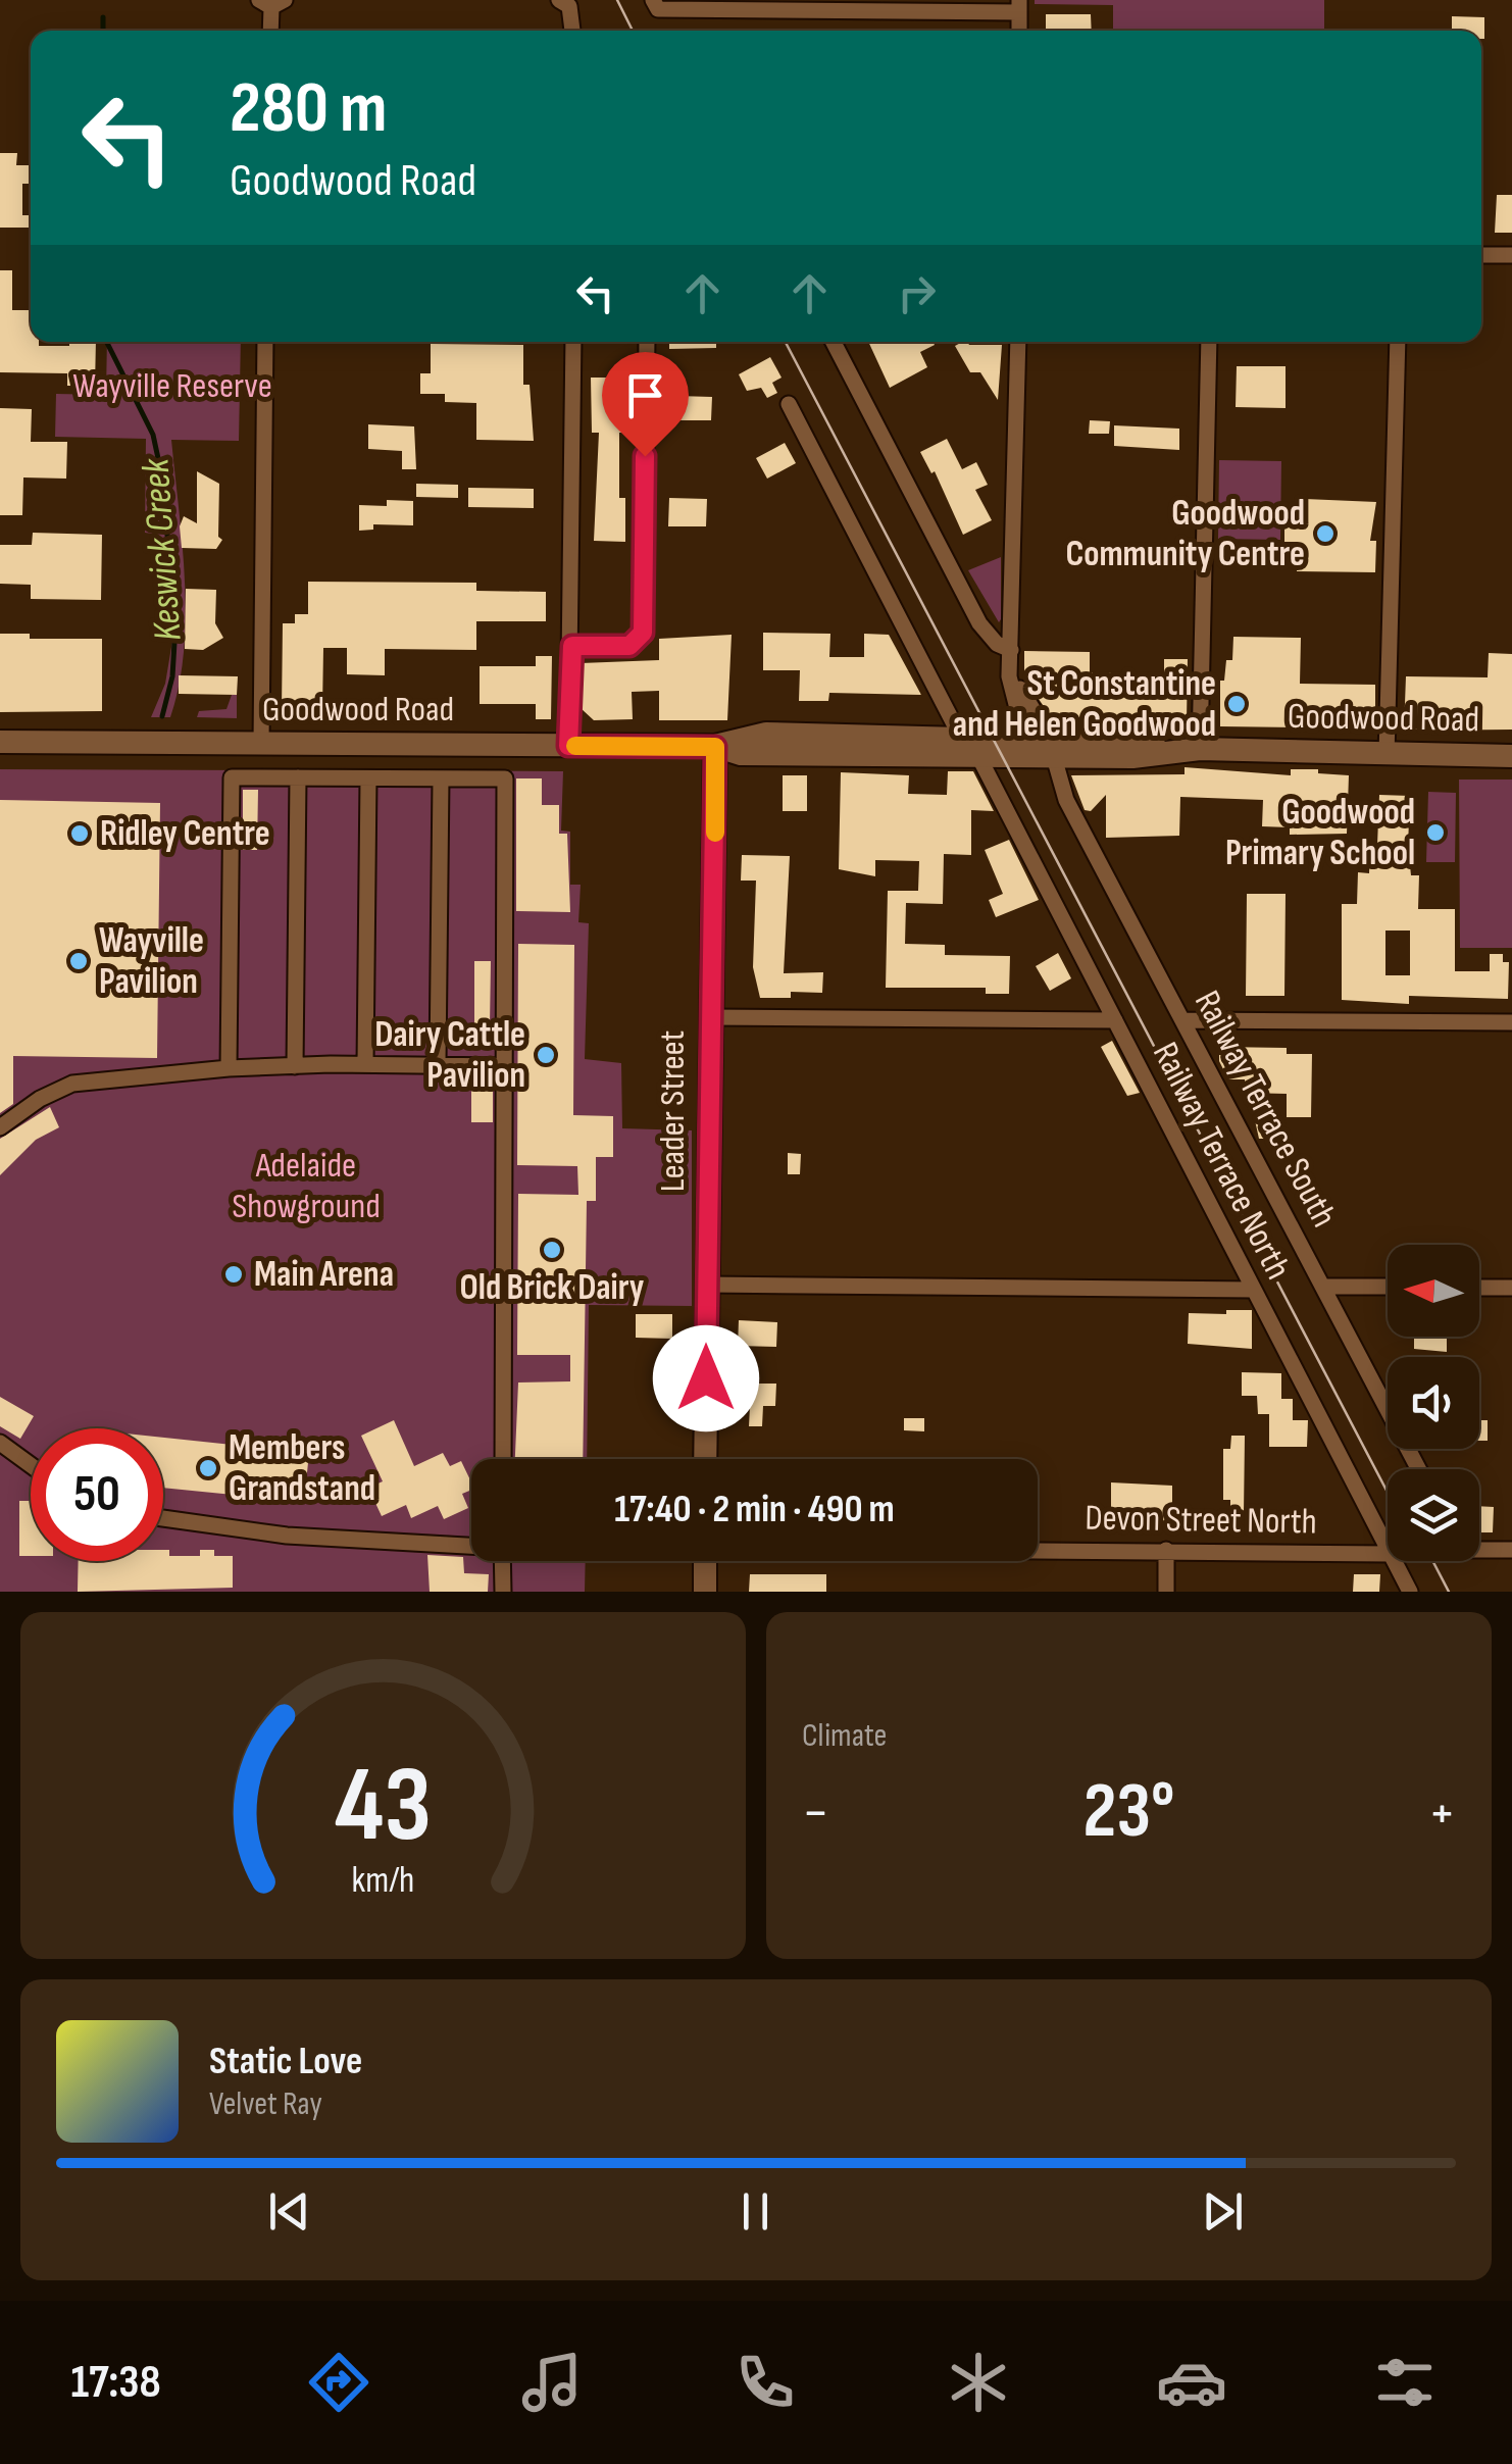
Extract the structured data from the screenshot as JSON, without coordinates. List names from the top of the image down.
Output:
{
  "streets": {
    "main road": ["Goodwood Road", "Leader Street"],
    "street": ["Railway Terrace South", "Railway Terrace North", "Devon Street North"]
  },
  "crossings": [
    ["Goodwood Road", "Railway Terrace South"],
    ["Goodwood Road", "Leader Street"],
    ["Goodwood Road", "Railway Terrace North"]
  ],
  "water": ["Keswick Creek"],
  "parks": ["Wayville Reserve", "Adelaide Showground"],
  "places": [
    "Goodwood Community Centre",
    "St Constantine and Helen Goodwood",
    "Goodwood Primary School",
    "Ridley Centre",
    "Wayville Pavilion",
    "Dairy Cattle Pavilion",
    "Old Brick Dairy",
    "Main Arena",
    "Members Grandstand"
  ],
  "north": "left",
  "page": {
    "turn": ["280 m", "Goodwood Road"],
    "limit": "50",
    "trip": "17:40 · 2 min · 490 m",
    "tile": "Climate",
    "heat": ["−", "23°", "+"],
    "song": ["Static Love", "Velvet Ray"],
    "tabs": "17:38",
    "gauge": ["43", "km/h"]
  }
}
